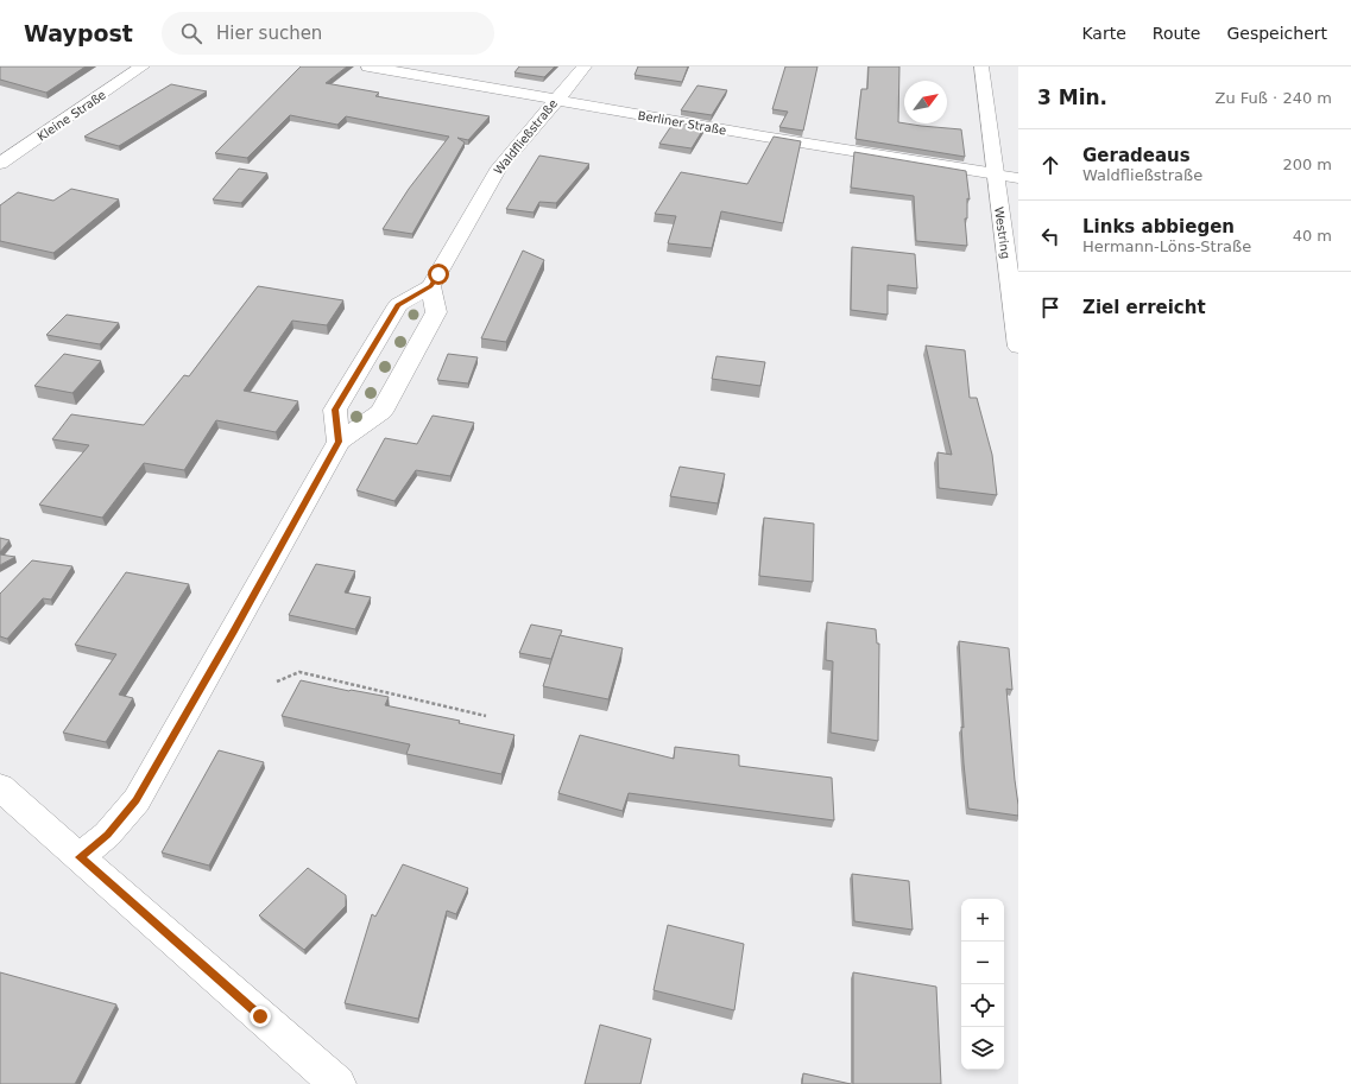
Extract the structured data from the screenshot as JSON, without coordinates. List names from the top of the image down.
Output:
{
  "streets": {
    "street": [
      "Kleine Straße",
      "Berliner Straße",
      "Waldfließstraße",
      "Westring"
    ]
  },
  "crossings": [
    ["Berliner Straße", "Waldfließstraße"],
    ["Berliner Straße", "Westring"]
  ],
  "north": "top right",
  "page": {
    "header": "Waypost",
    "search": "Hier suchen",
    "nav": ["Karte", "Route", "Gespeichert"],
    "heading": ["3 Min.", "Zu Fuß · 240 m"],
    "list": [
      ["Geradeaus", "Waldfließstraße", "200 m"],
      ["Links abbiegen", "Hermann-Löns-Straße", "40 m"],
      "Ziel erreicht"
    ],
    "map_buttons": ["+", "−"]
  }
}
